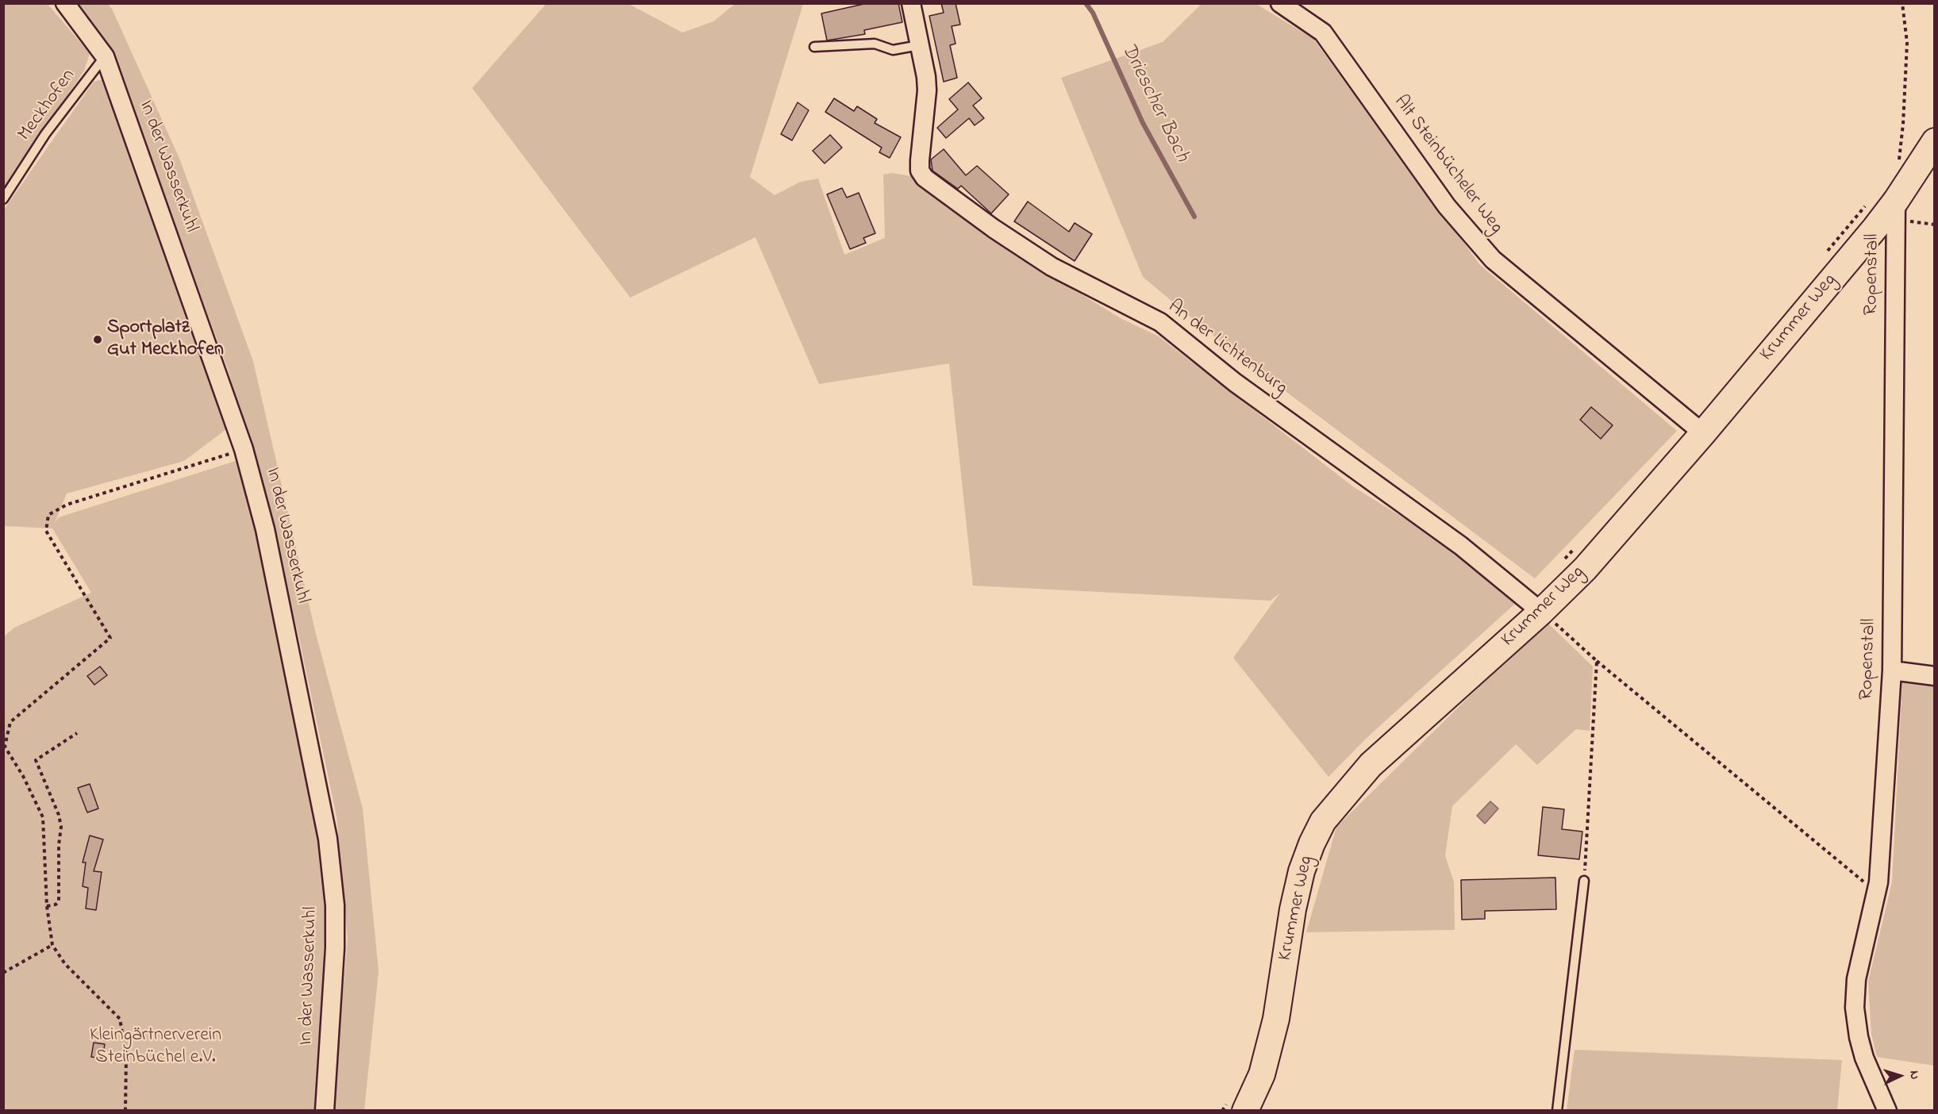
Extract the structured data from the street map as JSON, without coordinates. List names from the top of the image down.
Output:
{
  "streets": {
    "main road": ["Krummer Weg"],
    "street": [
      "Alt Steinbücheler Weg",
      "In der Wasserkuhl",
      "Ropenstall",
      "An der Lichtenburg"
    ],
    "lane": ["Meckhofen"]
  },
  "crossings": [
    ["Meckhofen", "In der Wasserkuhl"],
    ["Alt Steinbücheler Weg", "Krummer Weg"],
    ["Ropenstall", "Krummer Weg"],
    ["Krummer Weg", "An der Lichtenburg"]
  ],
  "water": ["Driescher Bach"],
  "parks": ["Kleingärtnerverein Steinbüchel e.V."],
  "places": ["Sportplatz Gut Meckhofen"],
  "north": "right"
}
